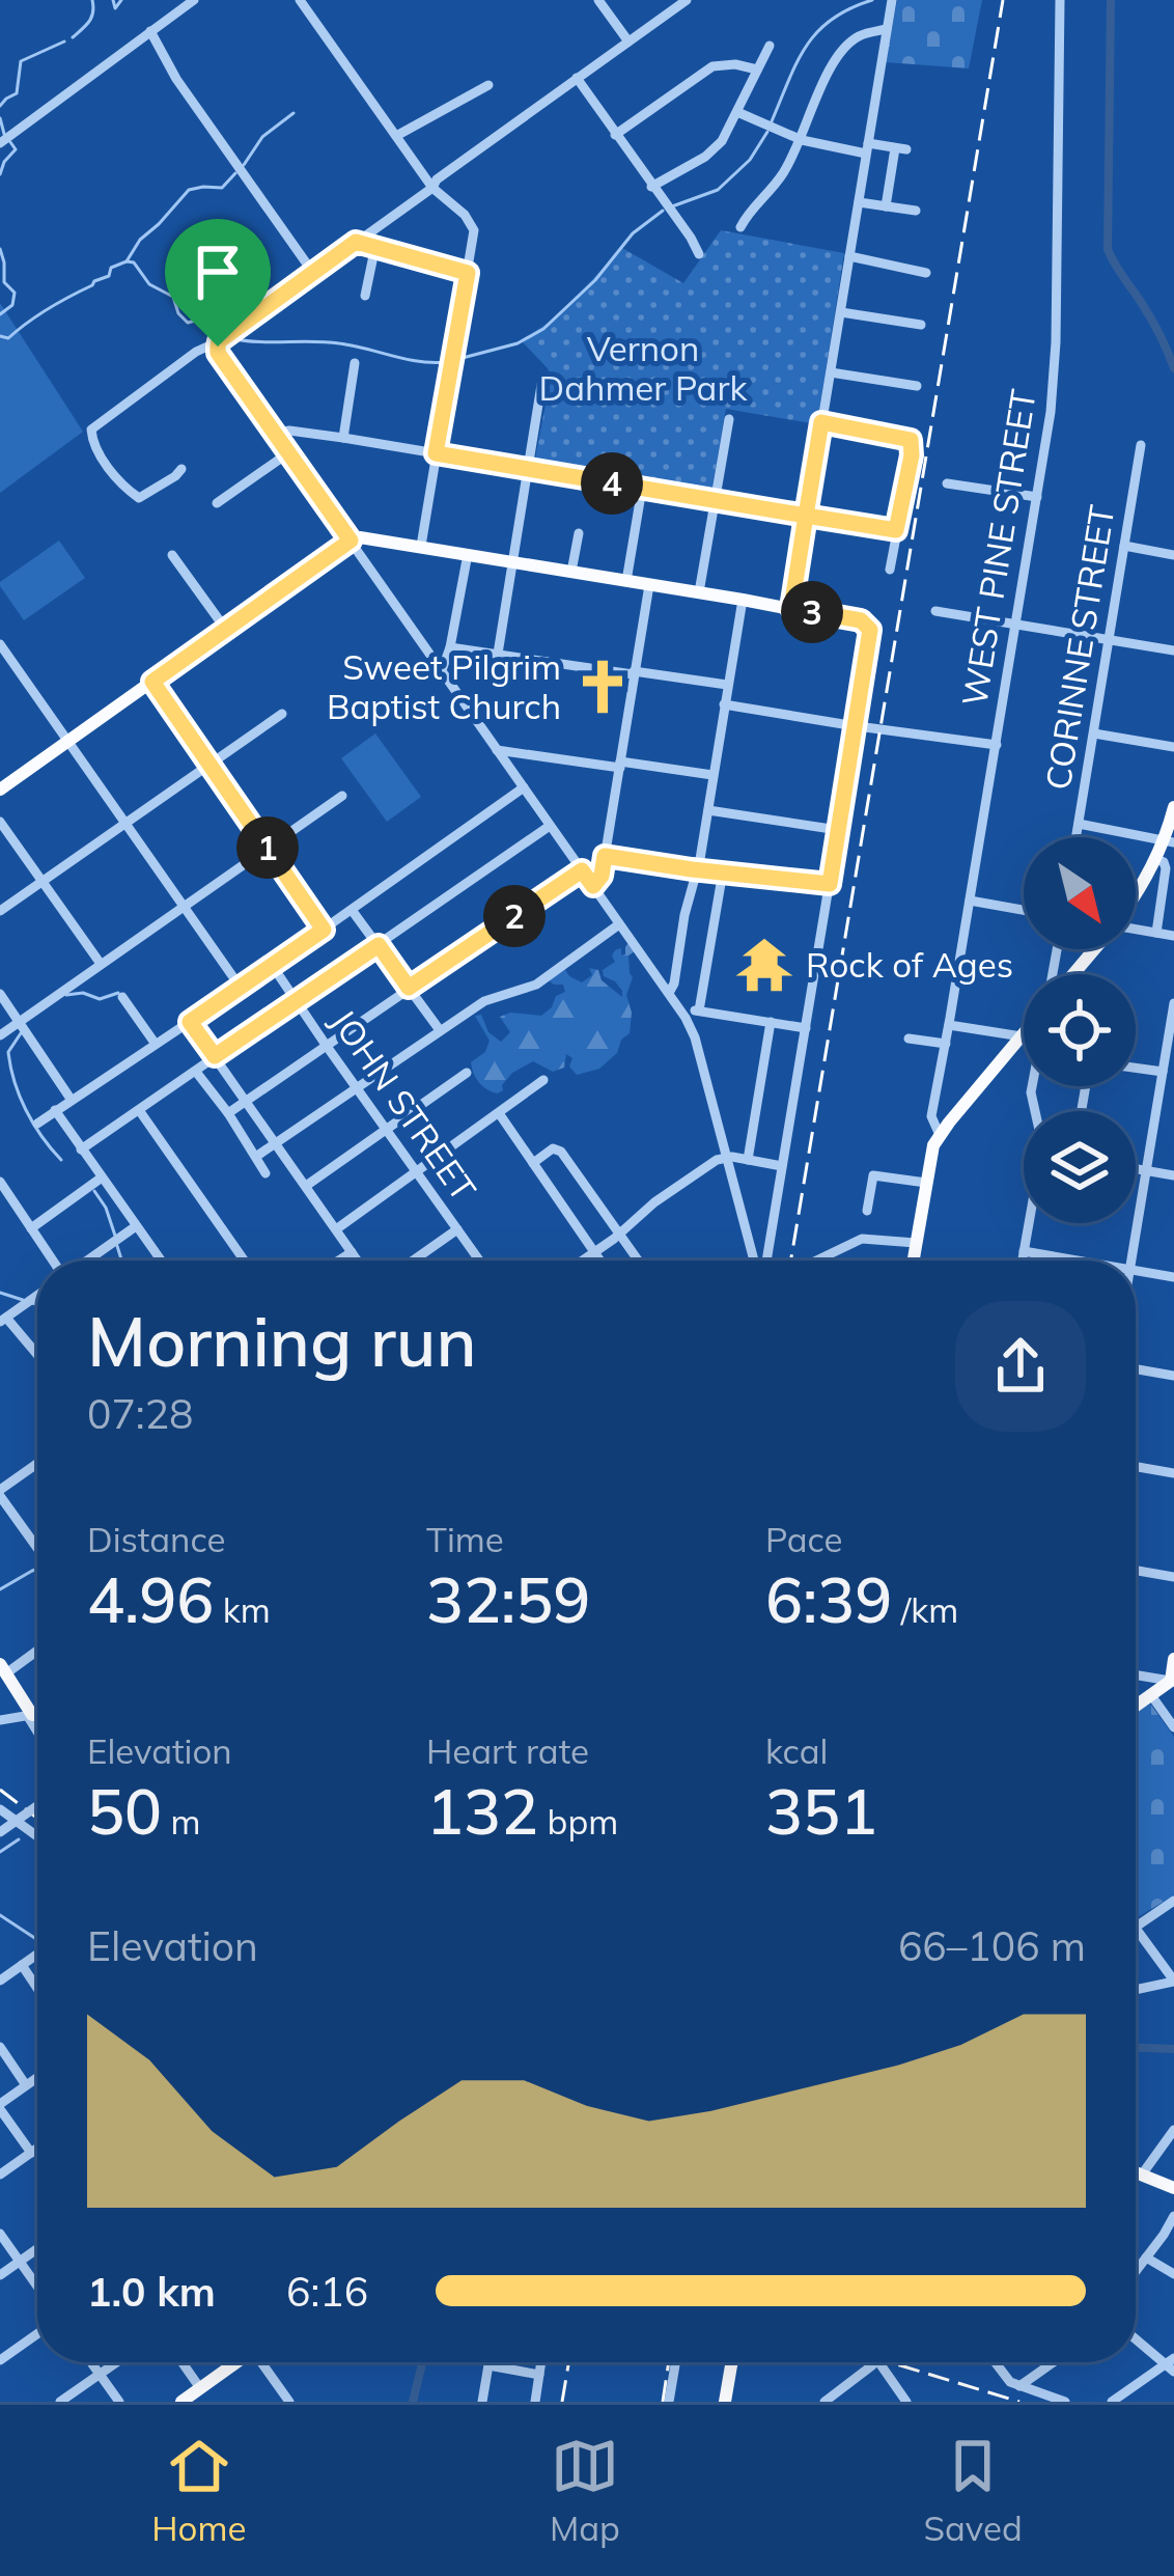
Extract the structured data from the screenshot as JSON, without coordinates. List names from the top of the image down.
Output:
{
  "streets": {
    "street": ["WEST PINE STREET", "CORINNE STREET", "JOHN STREET"]
  },
  "parks": ["Vernon Dahmer Park"],
  "places": {
    "church": ["Sweet Pilgrim Baptist Church"],
    "temple": ["Rock of Ages"]
  },
  "north": "bottom right",
  "page": {
    "pins": [
      "4",
      "3",
      "1",
      "2"
    ],
    "heading": ["Morning run", "07:28"],
    "stats": [
      ["Distance", "4.96 km"],
      ["Time", "32:59"],
      ["Pace", "6:39 /km"],
      ["Elevation", "50 m"],
      ["Heart rate", "132 bpm"],
      ["kcal", "351"]
    ],
    "chart": ["Elevation", "66–106 m"],
    "list": [
      {
        "name": "1.0 km",
        "note": "6:16"
      }
    ],
    "tabs": ["Home", "Map", "Saved"]
  }
}
